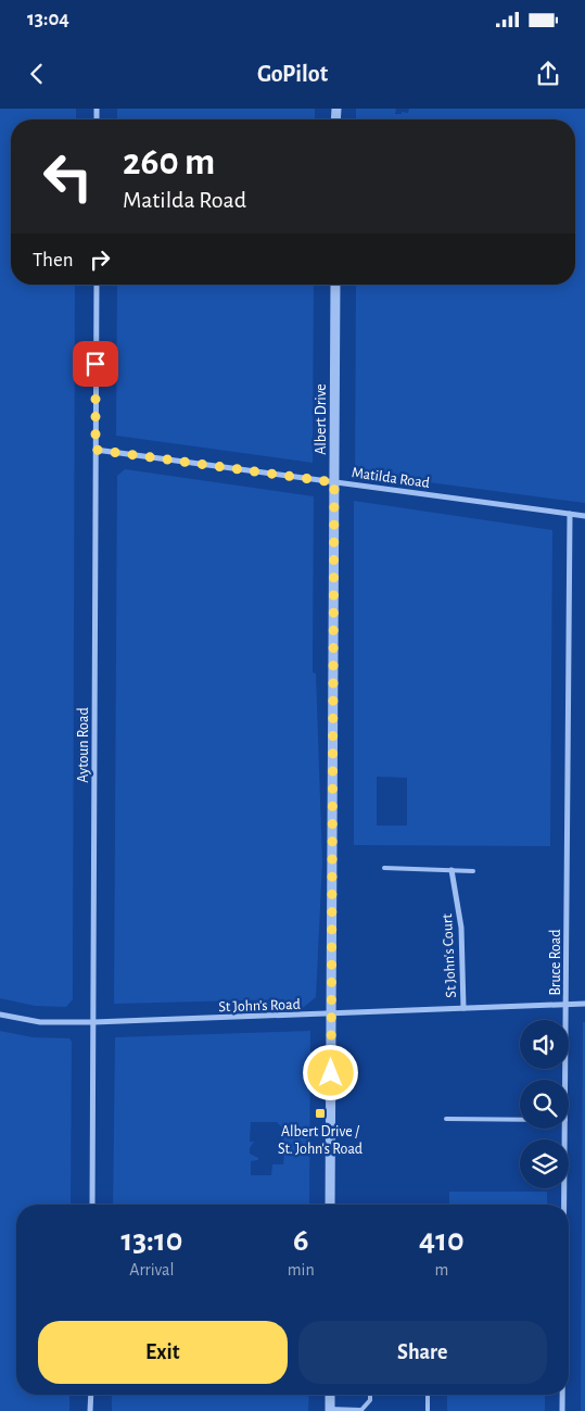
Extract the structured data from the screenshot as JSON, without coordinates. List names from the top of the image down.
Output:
{
  "streets": {
    "street": [
      "Albert Drive",
      "Matilda Road",
      "Aytoun Road",
      "St John's Court",
      "Bruce Road",
      "St John's Road"
    ]
  },
  "crossings": [
    ["Albert Drive", "Matilda Road"],
    ["Albert Drive", "St John's Road"],
    ["Matilda Road", "Aytoun Road"],
    ["Matilda Road", "Bruce Road"],
    ["Aytoun Road", "St John's Road"],
    ["St John's Court", "St John's Road"],
    ["Bruce Road", "St John's Road"]
  ],
  "places": {
    "transit": ["Albert Drive / St. John's Road"]
  },
  "page": {
    "status": "13:04",
    "header": "GoPilot",
    "turn": ["260 m", "Matilda Road"],
    "then": "Then",
    "eta": [
      "13:10",
      "Arrival",
      "6",
      "min",
      "410",
      "m"
    ],
    "buttons": ["Exit", "Share"]
  }
}
